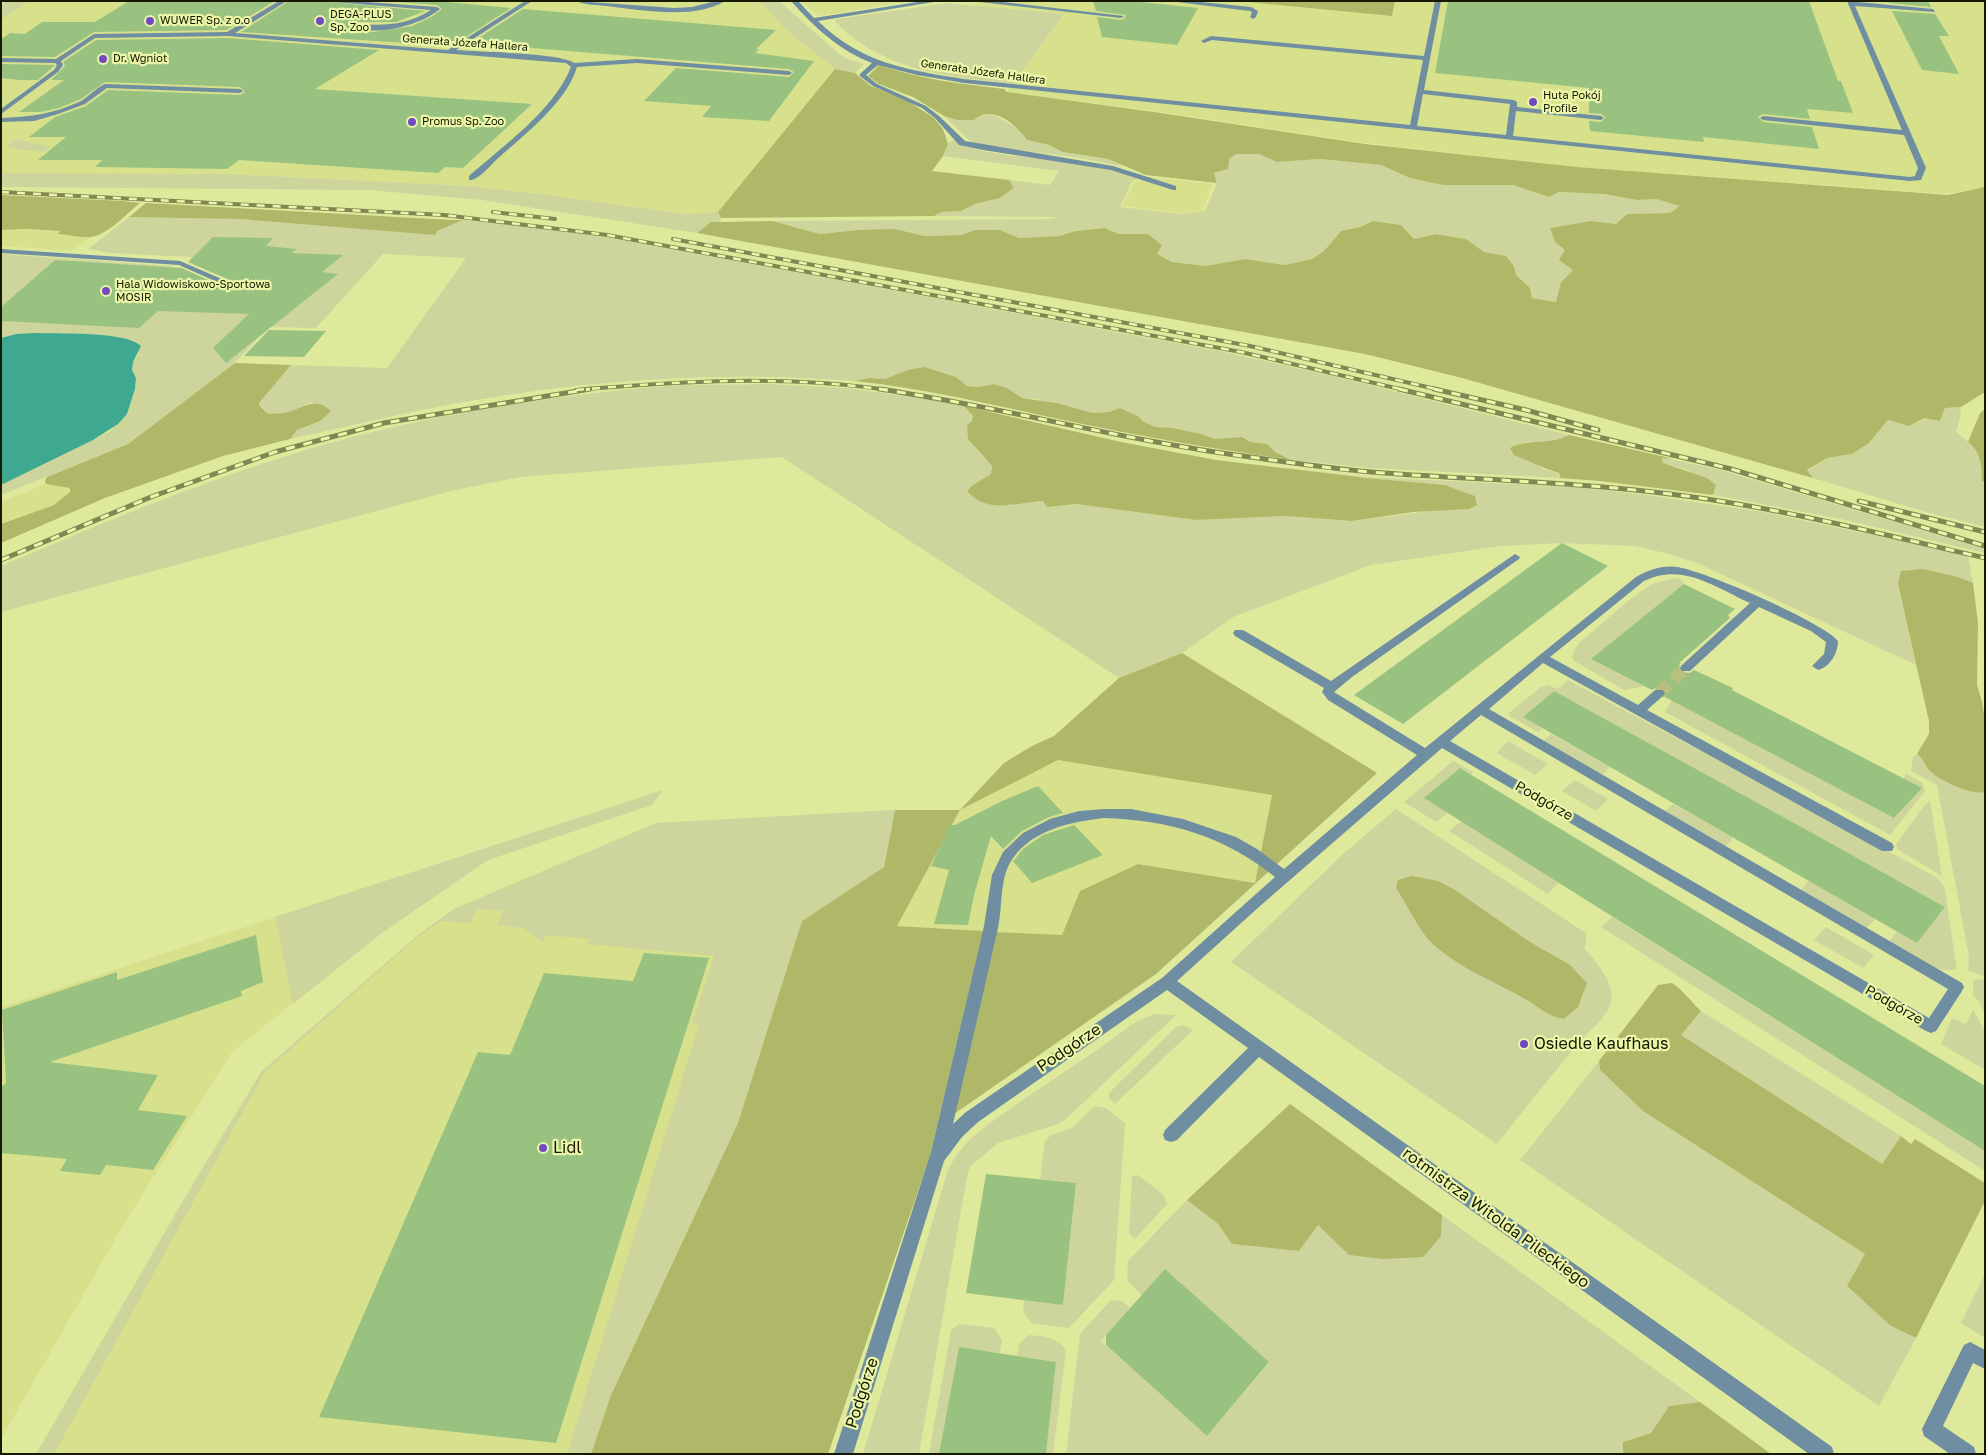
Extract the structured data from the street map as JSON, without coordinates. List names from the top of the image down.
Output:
{
  "streets": {
    "street": ["Generała Józefa Hallera", "Podgórze", "rotmistrza Witolda Pileckiego"]
  },
  "crossings": [
    ["Podgórze", "rotmistrza Witolda Pileckiego"]
  ],
  "places": [
    "WUWER Sp. z o.o",
    "DEGA-PLUS Sp. Zoo",
    "Dr. Wgniot",
    "Huta Pokój Profile",
    "Promus Sp. Zoo",
    "Hala Widowiskowo-Sportowa MOSIR",
    "Osiedle Kaufhaus",
    "Lidl"
  ]
}
